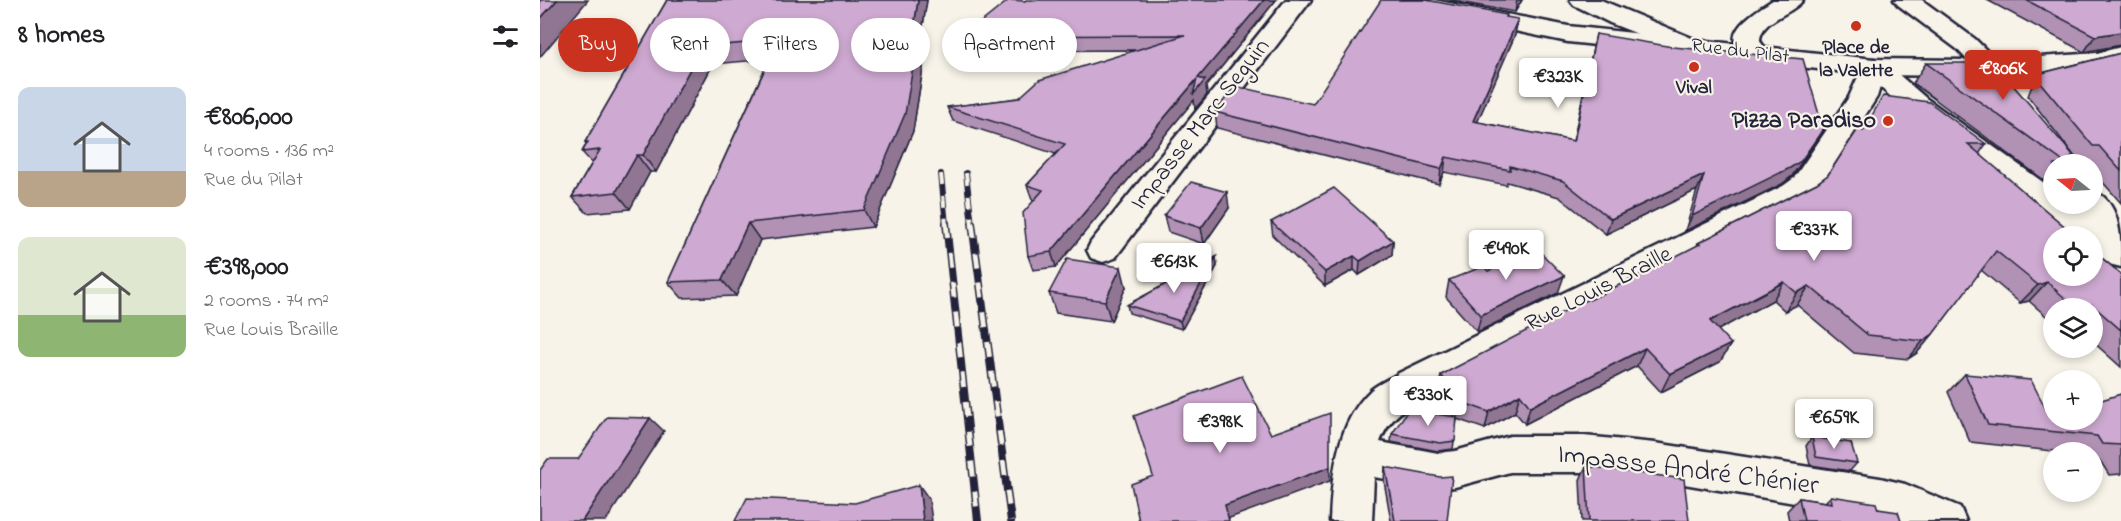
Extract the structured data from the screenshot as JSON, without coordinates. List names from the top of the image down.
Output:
{
  "streets": {
    "street": [
      "Rue du Pilat",
      "Impasse Marc Seguin",
      "Rue Louis Braille",
      "Impasse André Chénier"
    ]
  },
  "crossings": [
    ["Rue du Pilat", "Rue Louis Braille"],
    ["Rue Louis Braille", "Impasse André Chénier"]
  ],
  "places": ["Place de la Valette", "Vival", "Pizza Paradiso"],
  "north": "left",
  "page": {
    "heading": "8 homes",
    "chip": [
      "Buy",
      "Rent",
      "Filters",
      "New",
      "Apartment"
    ],
    "price": [
      "€806K",
      "€323K",
      "€337K",
      "€490K",
      "€613K",
      "€330K",
      "€659K",
      "€398K"
    ],
    "list": [
      {
        "name": "€806,000",
        "note": "4 rooms · 136 m² · Rue du Pilat"
      },
      {
        "name": "€398,000",
        "note": "2 rooms · 74 m² · Rue Louis Braille"
      }
    ],
    "map_buttons": ["+", "−"]
  }
}
